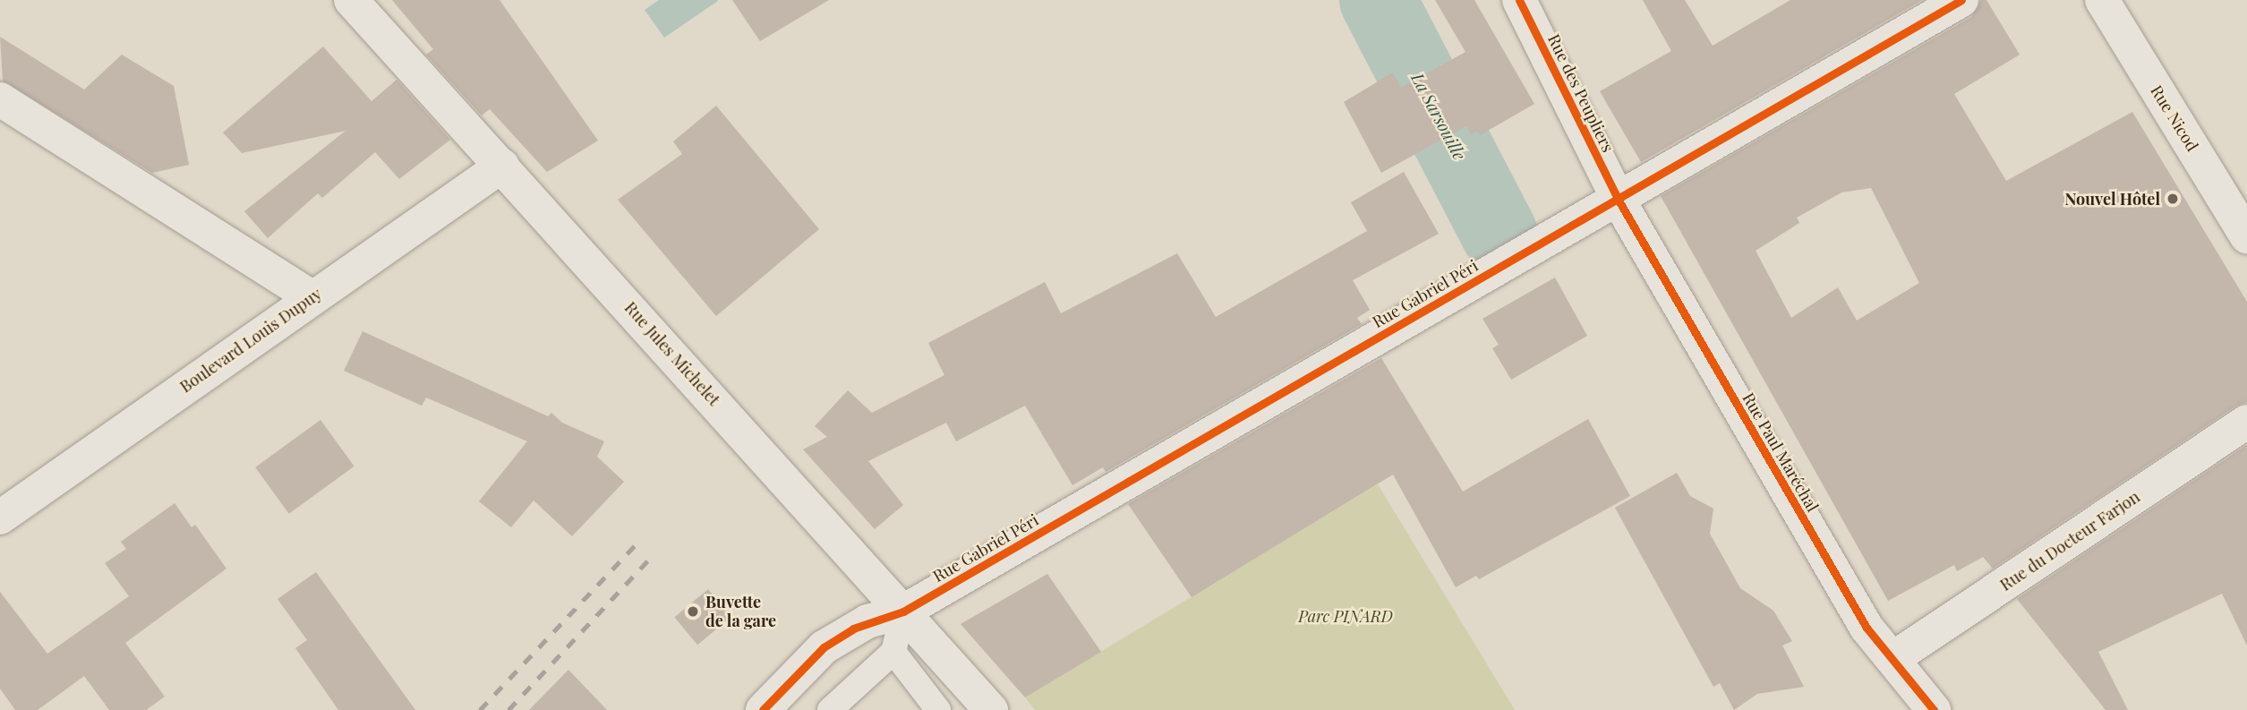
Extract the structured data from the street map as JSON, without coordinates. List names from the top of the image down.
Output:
{
  "streets": {
    "street": [
      "Rue des Peupliers",
      "Rue Nicod",
      "Rue Gabriel Péri",
      "Boulevard Louis Dupuy",
      "Rue Jules Michelet",
      "Rue Paul Maréchal",
      "Rue du Docteur Farjon"
    ]
  },
  "crossings": [
    ["Rue des Peupliers", "Rue Gabriel Péri"],
    ["Rue des Peupliers", "Rue Paul Maréchal"],
    ["Rue Gabriel Péri", "Rue Jules Michelet"],
    ["Rue Gabriel Péri", "Rue Paul Maréchal"],
    ["Boulevard Louis Dupuy", "Rue Jules Michelet"],
    ["Rue Paul Maréchal", "Rue du Docteur Farjon"]
  ],
  "water": ["La Sarsouille"],
  "parks": ["Parc PINARD"],
  "places": ["Nouvel Hôtel", "Buvette de la gare"]
}
